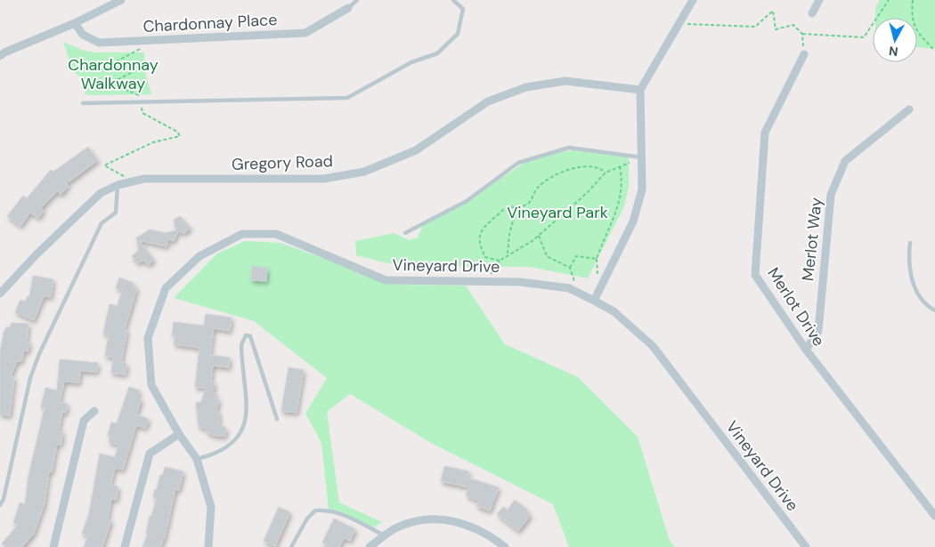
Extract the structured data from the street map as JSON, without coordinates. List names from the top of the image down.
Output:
{
  "streets": {
    "street": [
      "Chardonnay Place",
      "Gregory Road",
      "Merlot Way",
      "Vineyard Drive",
      "Merlot Drive"
    ]
  },
  "crossings": [
    ["Merlot Way", "Merlot Drive"]
  ],
  "parks": ["Chardonnay Walkway", "Vineyard Park"],
  "north": "bottom"
}
